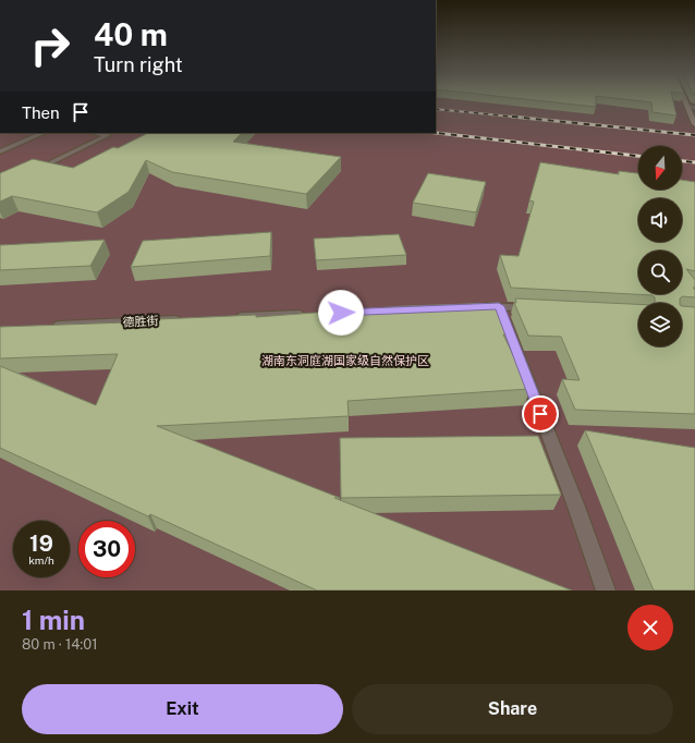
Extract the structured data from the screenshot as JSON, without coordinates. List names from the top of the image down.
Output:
{
  "streets": {
    "street": ["德胜街"]
  },
  "parks": ["湖南东洞庭湖国家级自然保护区"],
  "north": "bottom",
  "page": {
    "turn": ["40 m", "Turn right"],
    "then": "Then",
    "speed": "19 km/h",
    "limit": "30",
    "heading": ["1 min", "80 m · 14:01"],
    "buttons": ["Exit", "Share"]
  }
}
